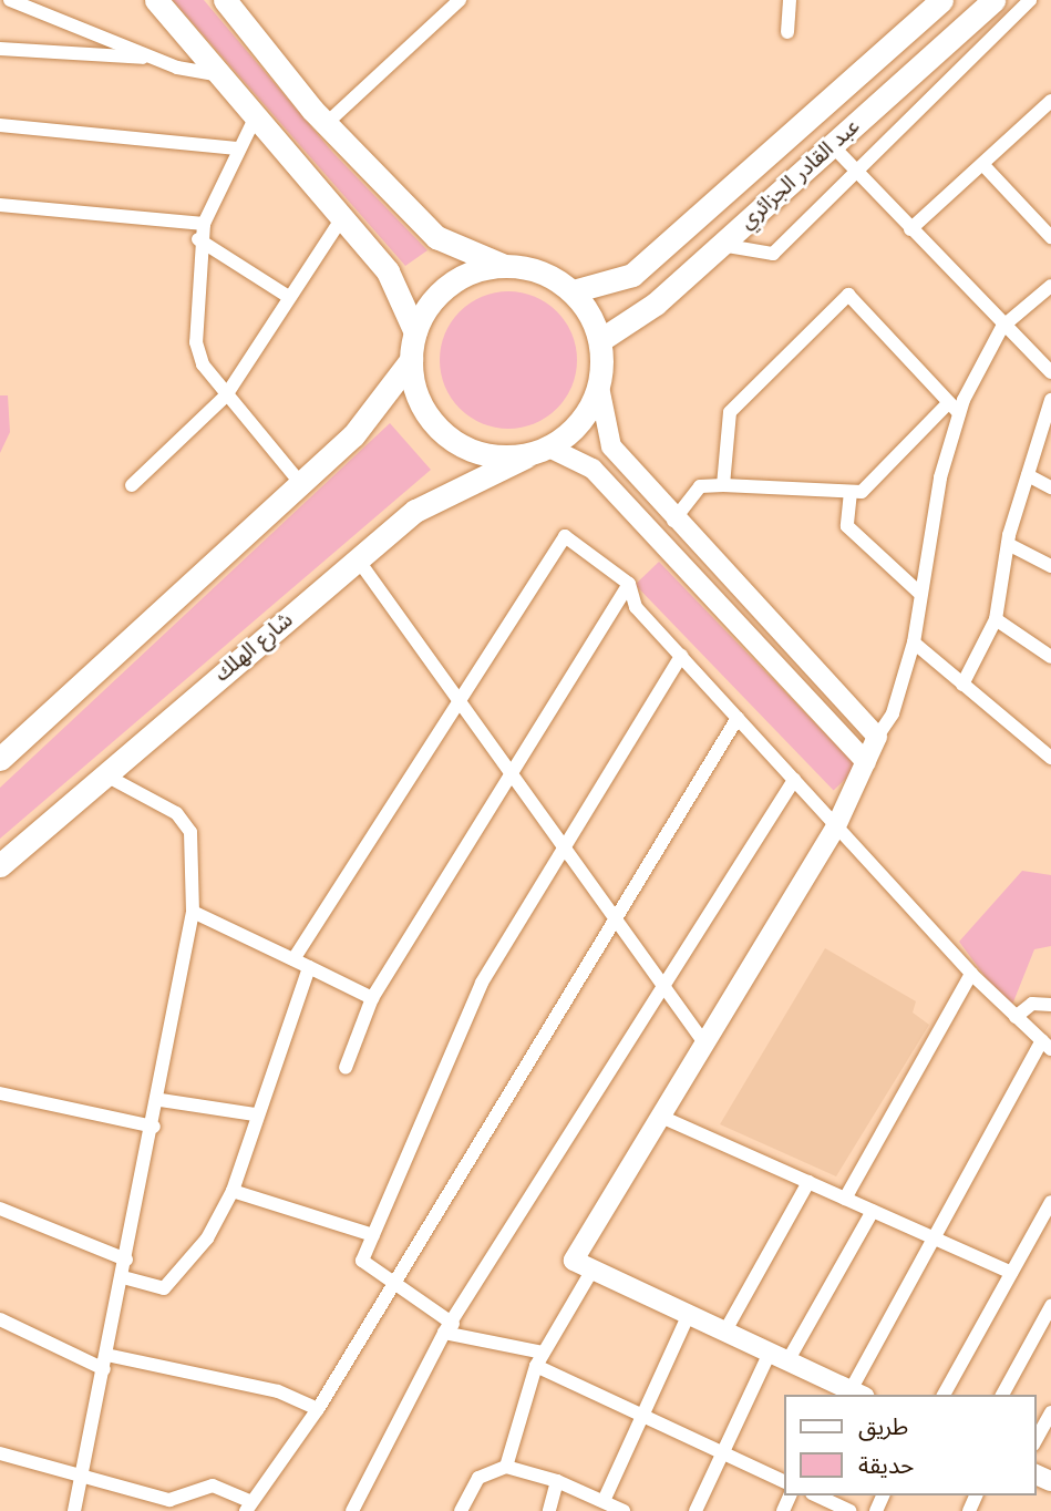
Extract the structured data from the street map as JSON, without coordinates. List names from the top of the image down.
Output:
{
  "streets": {
    "main road": ["عبد القادر الجزائري", "شارع الهلك"]
  },
  "crossings": [
    ["عبد القادر الجزائري", "شارع الهلك"]
  ],
  "legend": ["طريق", "حديقة"]
}
